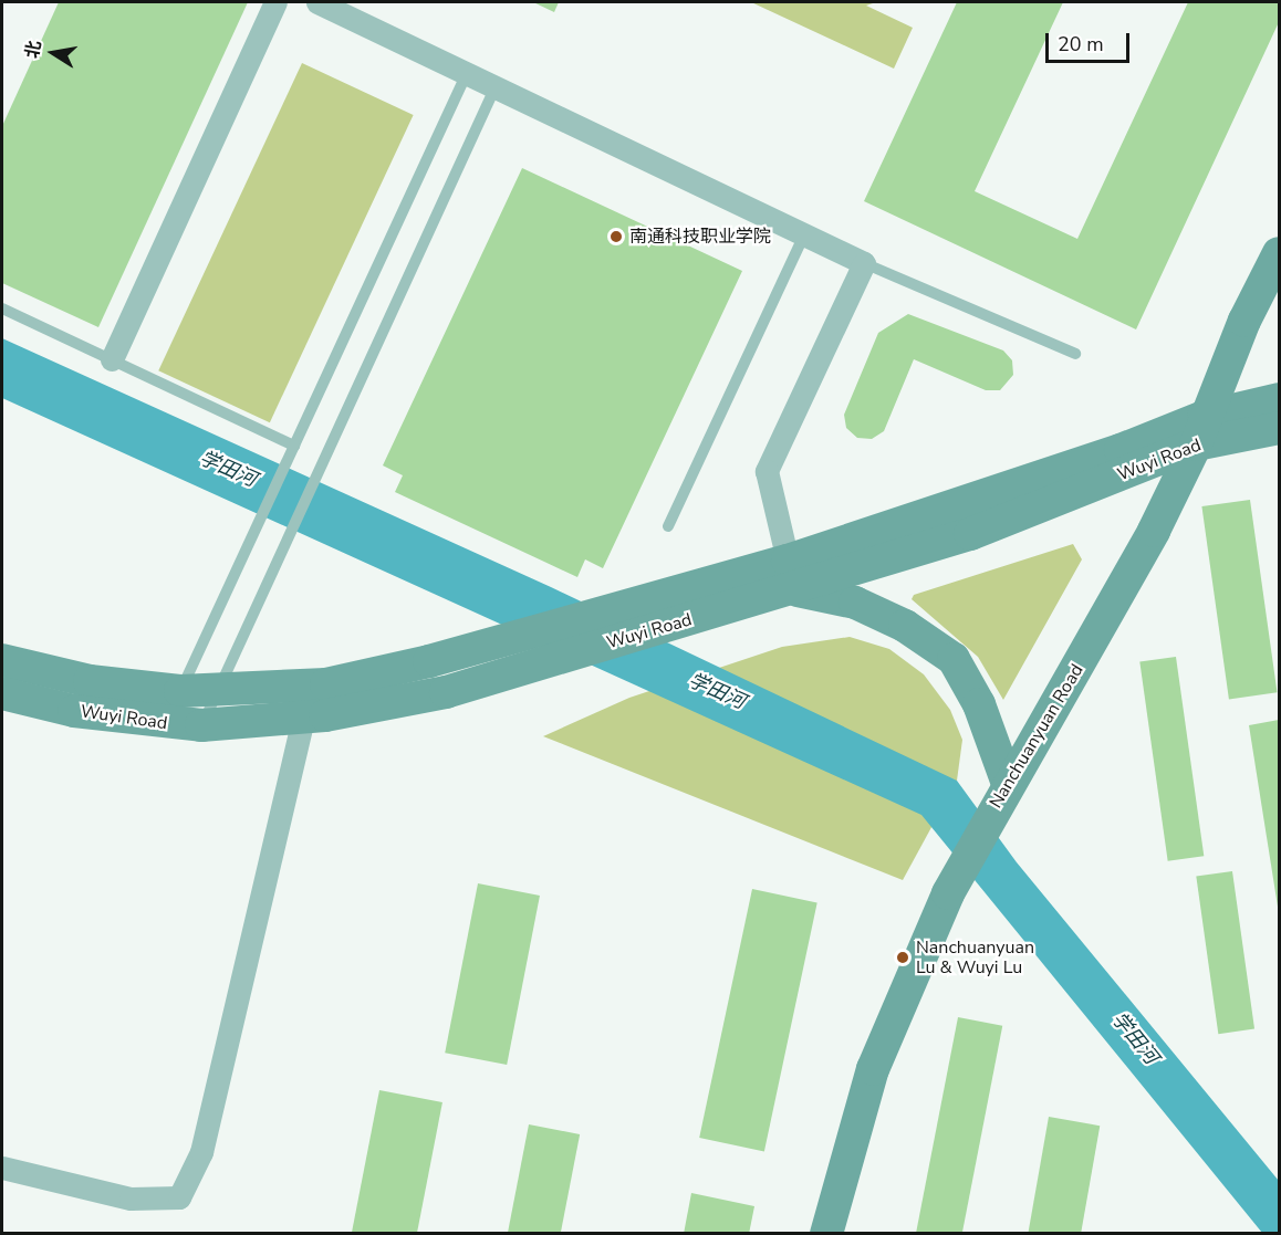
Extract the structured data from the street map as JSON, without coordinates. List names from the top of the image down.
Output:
{
  "streets": {
    "main road": ["Wuyi Road", "Nanchuanyuan Road"]
  },
  "crossings": [
    ["Wuyi Road", "Nanchuanyuan Road"]
  ],
  "water": ["学田河"],
  "places": ["南通科技职业学院", "Nanchuanyuan Lu & Wuyi Lu"],
  "scale_bar": "20 m",
  "north": "left"
}
